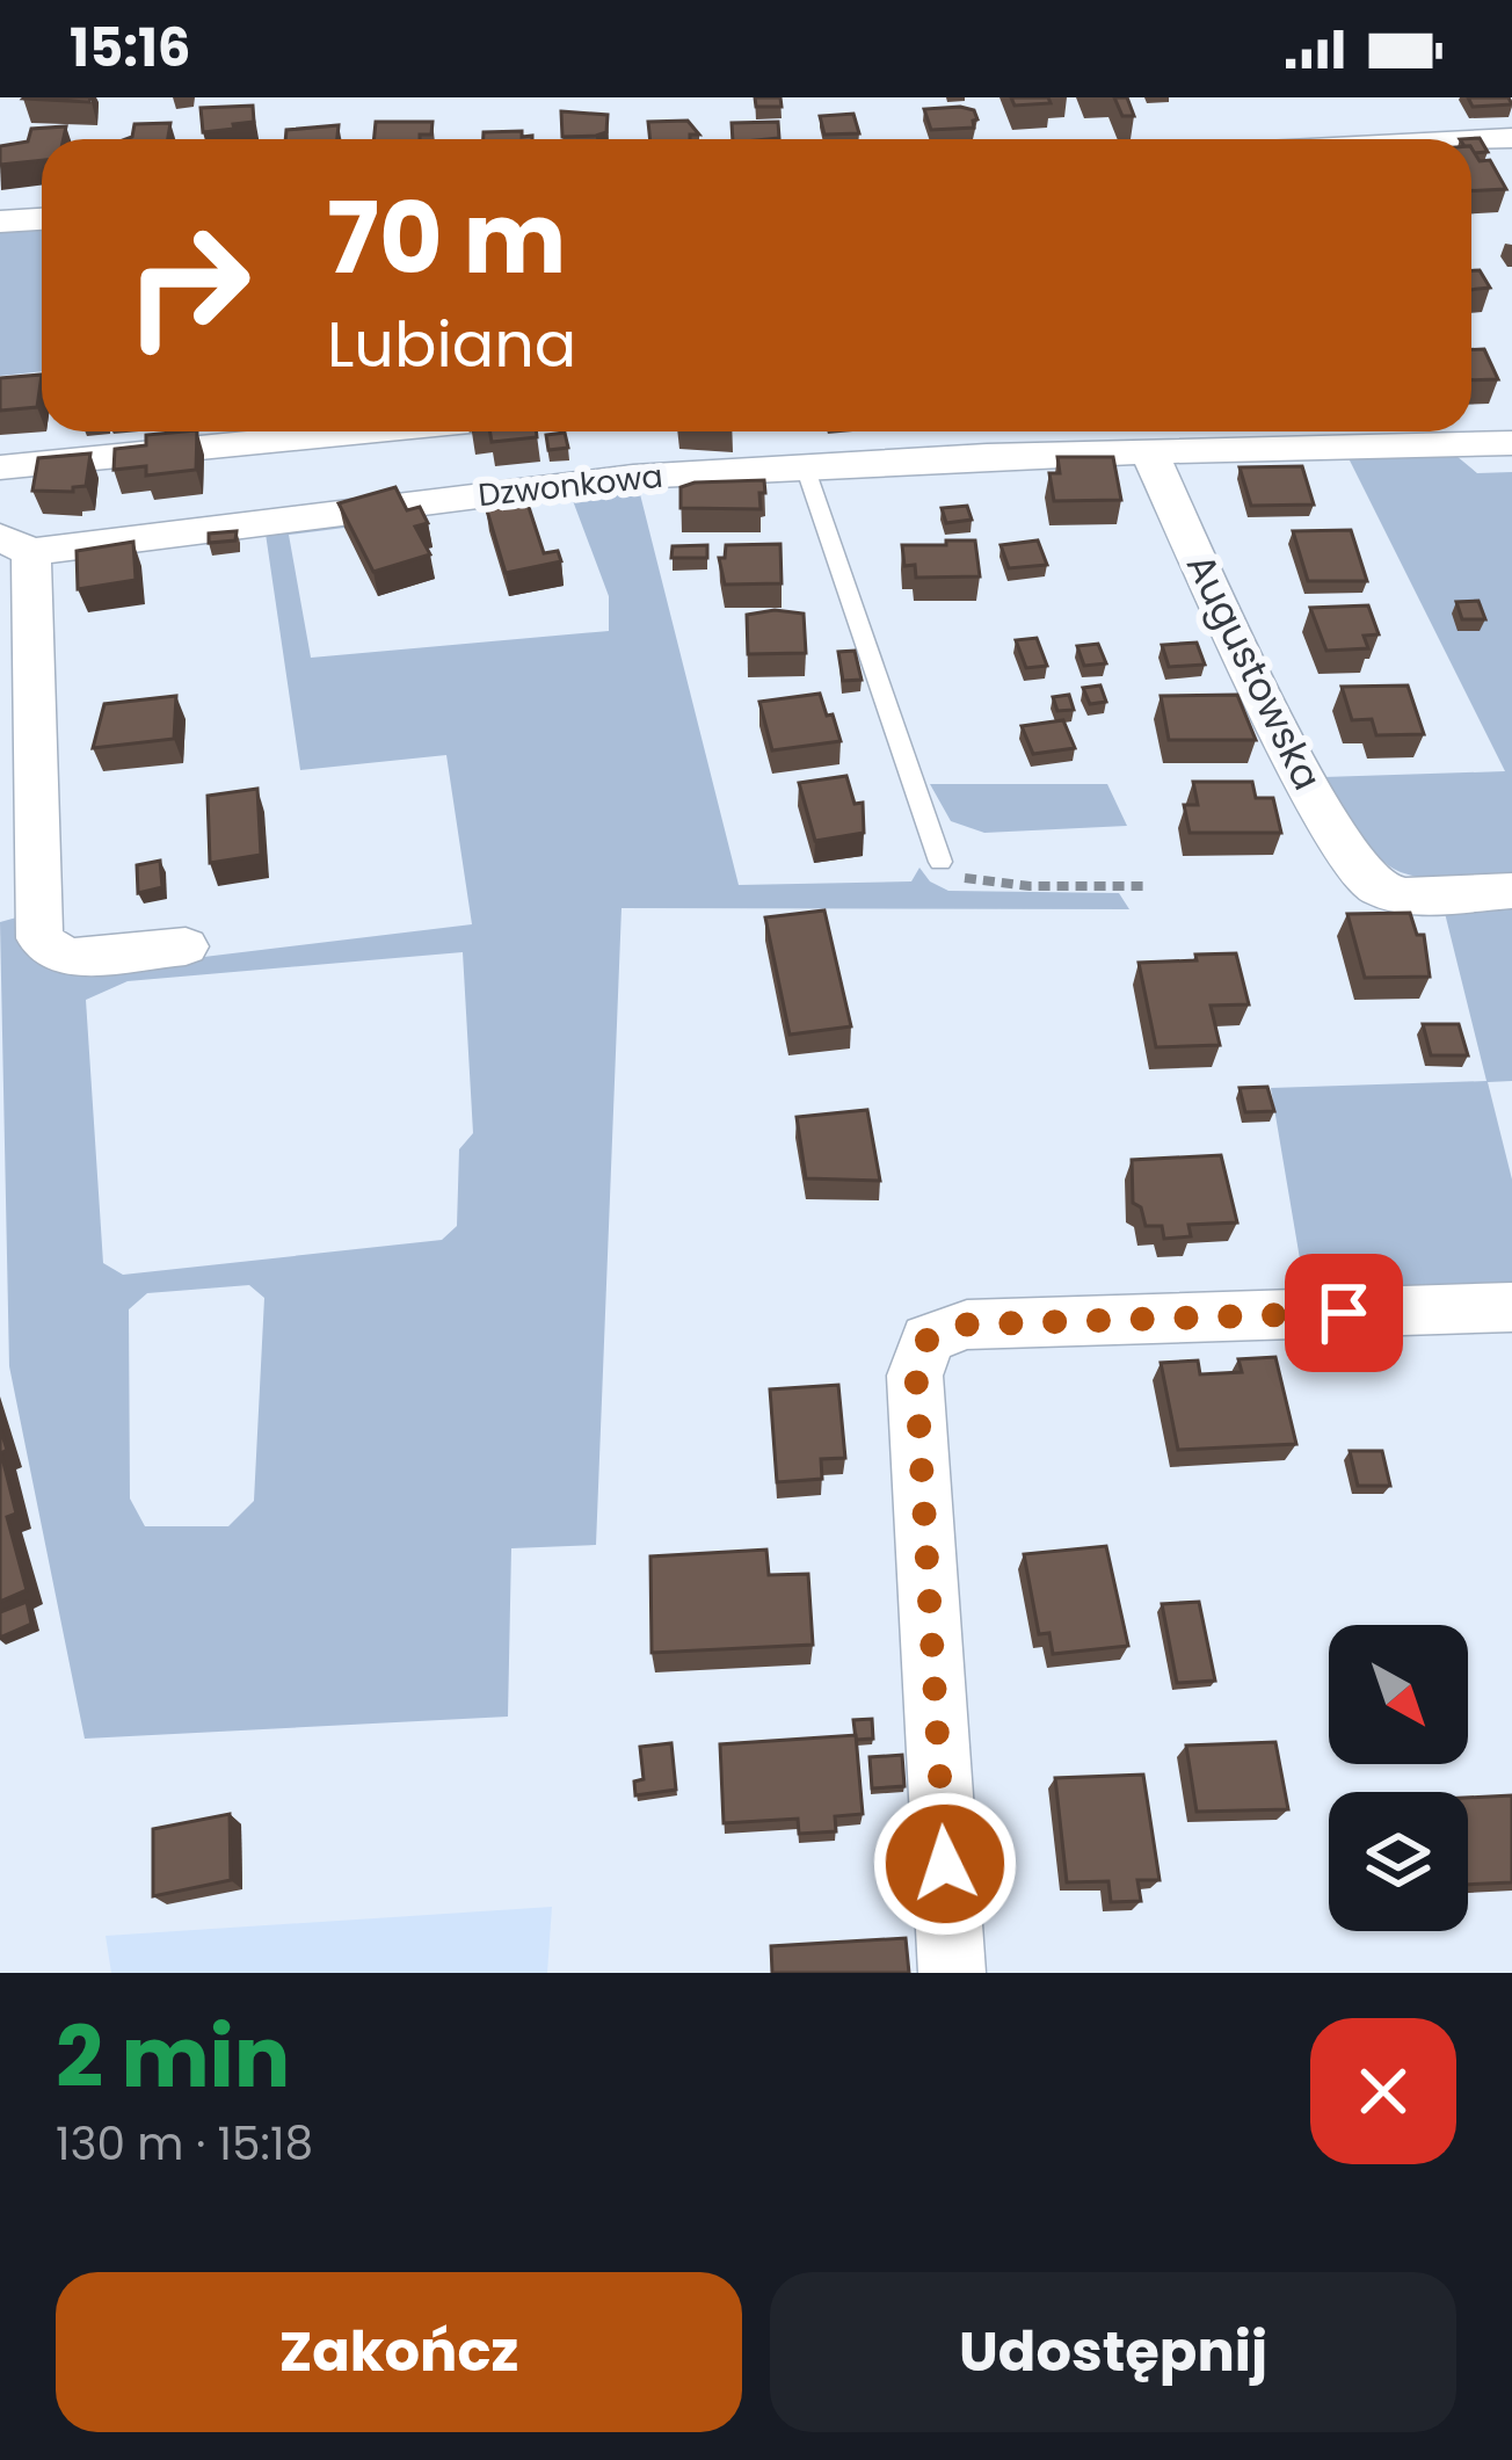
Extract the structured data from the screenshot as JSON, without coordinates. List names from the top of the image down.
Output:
{
  "streets": {
    "street": ["Dzwonkowa", "Augustowska"]
  },
  "crossings": [
    ["Dzwonkowa", "Augustowska"]
  ],
  "north": "bottom right",
  "page": {
    "status": "15:16",
    "turn": ["70 m", "Lubiana"],
    "heading": ["2 min", "130 m · 15:18"],
    "buttons": ["Zakończ", "Udostępnij"]
  }
}
